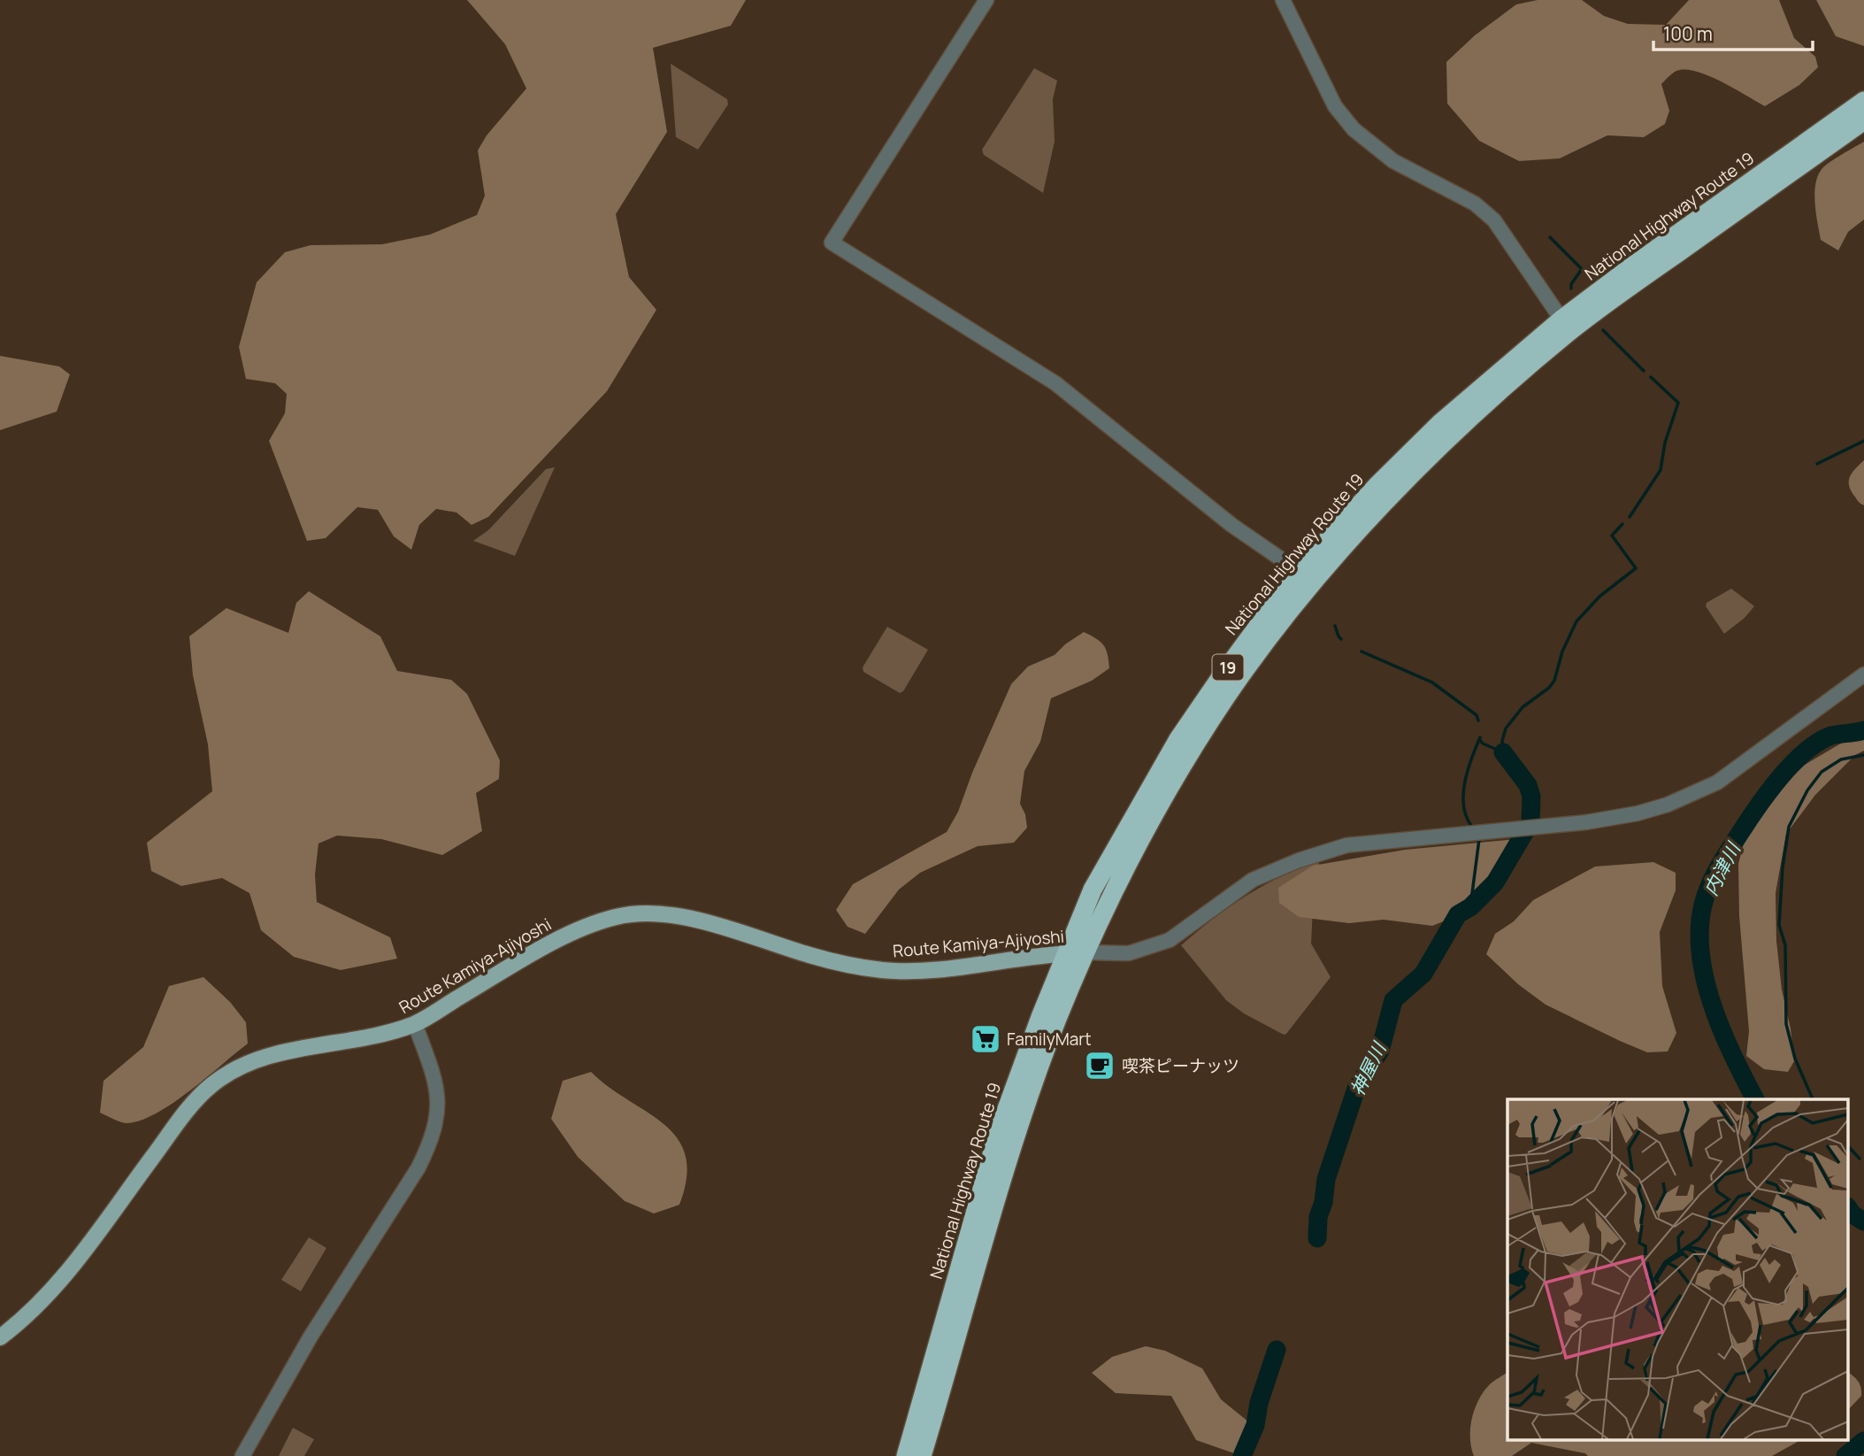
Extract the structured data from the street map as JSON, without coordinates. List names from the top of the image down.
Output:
{
  "streets": {
    "highway": ["National Highway Route 19", "19"],
    "main road": ["Route Kamiya-Ajiyoshi"]
  },
  "crossings": [
    ["National Highway Route 19", "Route Kamiya-Ajiyoshi"]
  ],
  "water": ["内津川", "神屋川"],
  "places": {
    "supermarket": ["FamilyMart"],
    "cafe": ["喫茶ピーナッツ"]
  },
  "scale_bar": "100 m"
}
